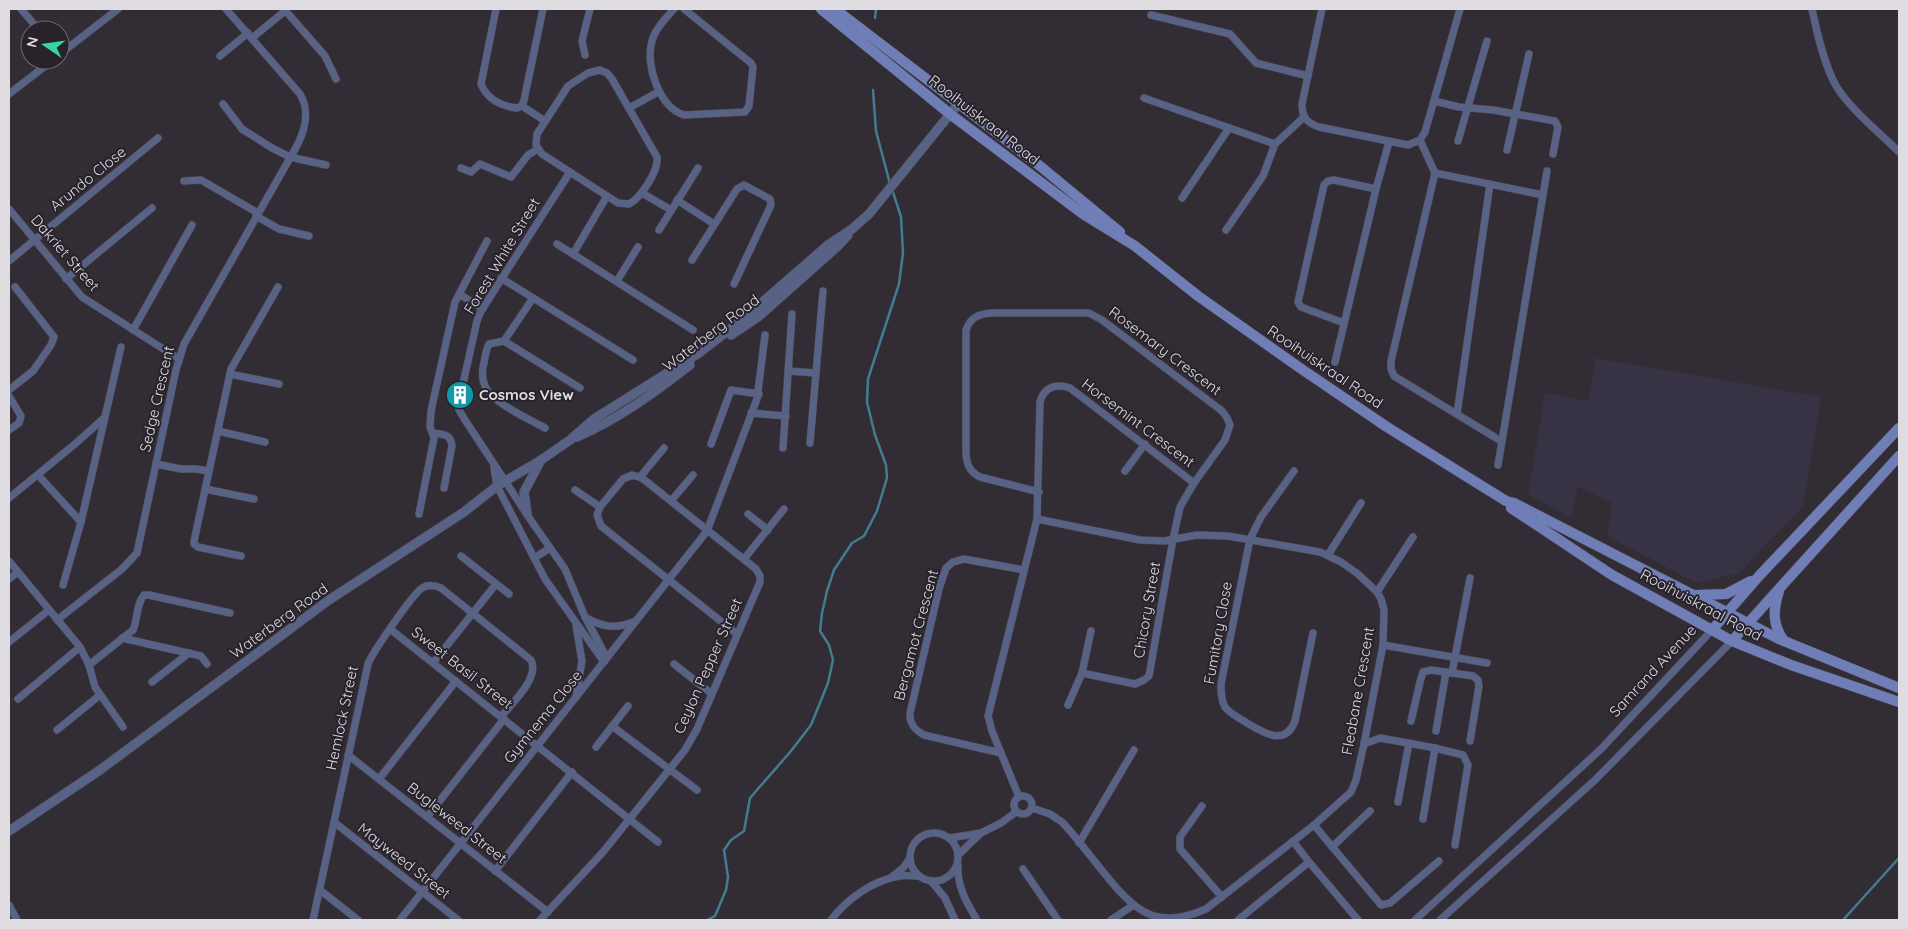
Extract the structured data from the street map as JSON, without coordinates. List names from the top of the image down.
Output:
{
  "streets": {
    "main road": ["Rooihuiskraal Road", "Samrand Avenue"],
    "street": [
      "Arundo Close",
      "Dakriet Street",
      "Forest White Street",
      "Waterberg Road",
      "Rosemary Crescent",
      "Sedge Crescent",
      "Horsemint Crescent",
      "Chicory Street",
      "Fumitory Close",
      "Bergamot Crescent",
      "Ceylon Pepper Street",
      "Sweet Basil Street",
      "Fleabane Crescent",
      "Gymnema Close",
      "Hemlock Street",
      "Bugleweed Street",
      "Mayweed Street"
    ]
  },
  "crossings": [
    ["Rooihuiskraal Road", "Waterberg Road"],
    ["Rooihuiskraal Road", "Samrand Avenue"],
    ["Arundo Close", "Dakriet Street"],
    ["Dakriet Street", "Sedge Crescent"],
    ["Rosemary Crescent", "Horsemint Crescent"],
    ["Ceylon Pepper Street", "Sweet Basil Street"],
    ["Ceylon Pepper Street", "Gymnema Close"],
    ["Ceylon Pepper Street", "Bugleweed Street"],
    ["Sweet Basil Street", "Gymnema Close"],
    ["Sweet Basil Street", "Hemlock Street"],
    ["Gymnema Close", "Bugleweed Street"],
    ["Gymnema Close", "Mayweed Street"],
    ["Hemlock Street", "Bugleweed Street"],
    ["Hemlock Street", "Mayweed Street"]
  ],
  "places": {
    "building": ["Cosmos View"]
  },
  "north": "left"
}
